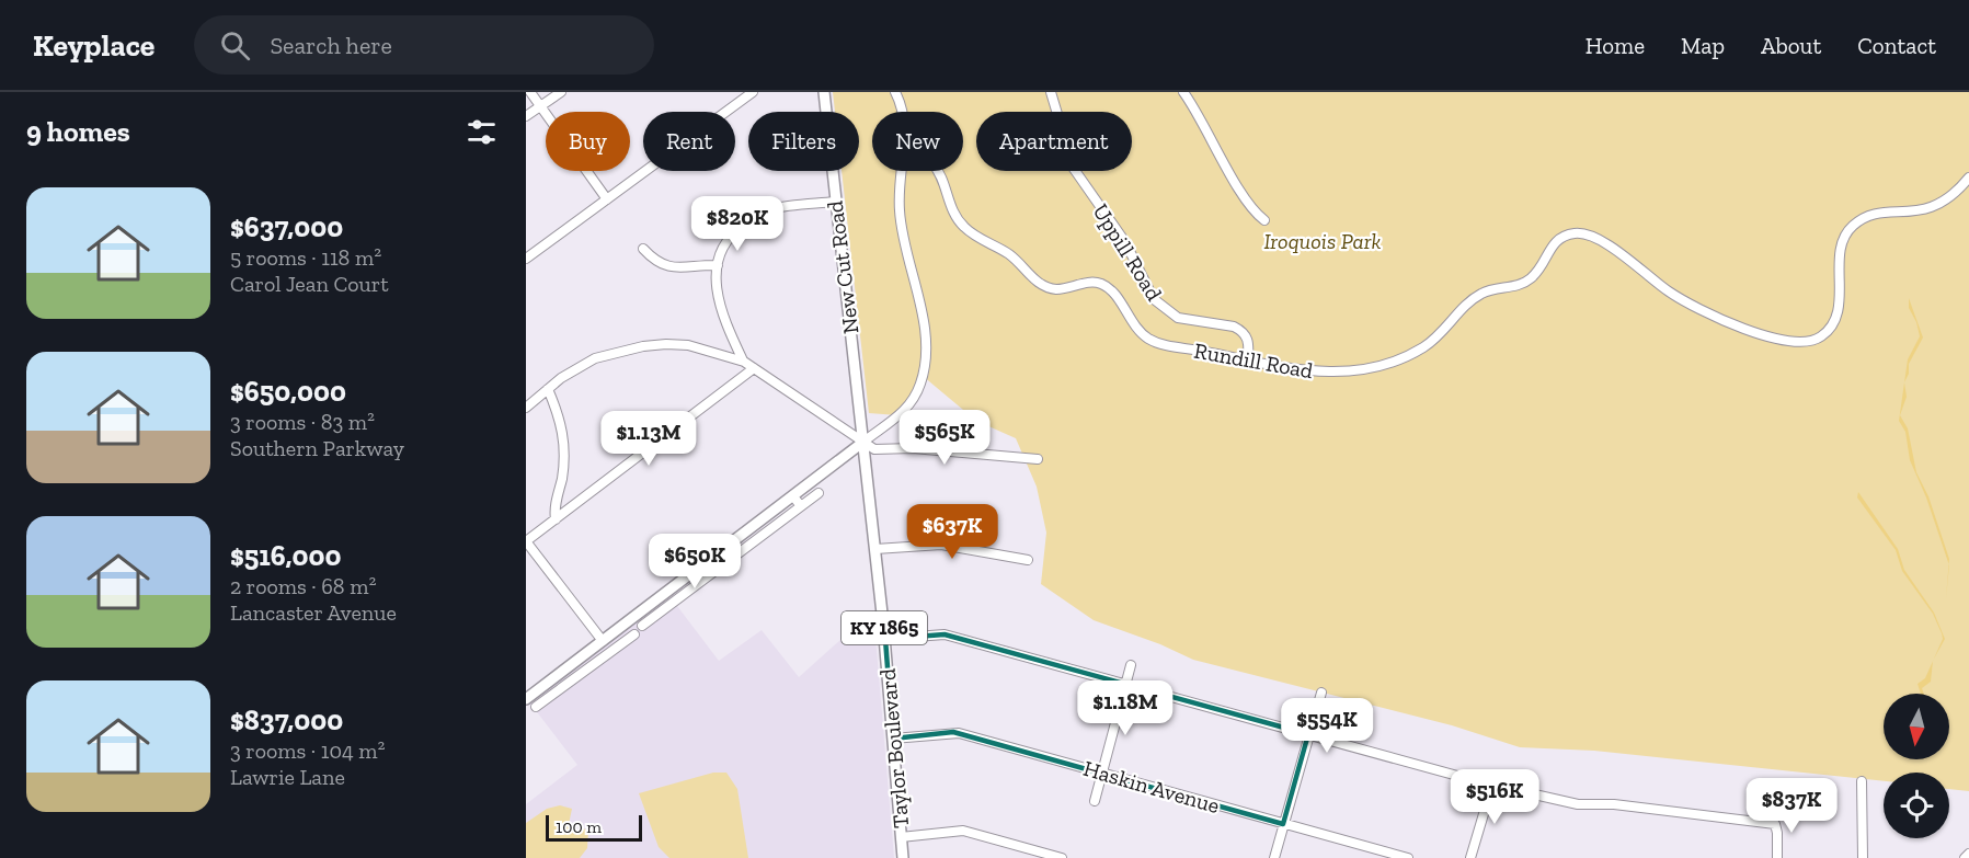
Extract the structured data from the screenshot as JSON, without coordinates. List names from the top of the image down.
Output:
{
  "streets": {
    "main road": ["New Cut Road", "KY 1865", "Taylor Boulevard"],
    "street": ["Uppill Road", "Rundill Road", "Haskin Avenue"]
  },
  "crossings": [
    ["Uppill Road", "Rundill Road"],
    ["New Cut Road", "Taylor Boulevard"],
    ["Taylor Boulevard", "Haskin Avenue"]
  ],
  "parks": ["Iroquois Park"],
  "scale_bar": "100 m",
  "north": "bottom",
  "page": {
    "header": "Keyplace",
    "search": "Search here",
    "nav": [
      "Home",
      "Map",
      "About",
      "Contact"
    ],
    "heading": "9 homes",
    "chip": [
      "Buy",
      "Rent",
      "Filters",
      "New",
      "Apartment"
    ],
    "list": [
      {
        "name": "$637,000",
        "note": "5 rooms · 118 m² · Carol Jean Court"
      },
      {
        "name": "$650,000",
        "note": "3 rooms · 83 m² · Southern Parkway"
      },
      {
        "name": "$516,000",
        "note": "2 rooms · 68 m² · Lancaster Avenue"
      },
      {
        "name": "$837,000",
        "note": "3 rooms · 104 m² · Lawrie Lane"
      }
    ],
    "price": [
      "$820K",
      "$565K",
      "$1.13M",
      "$637K",
      "$650K",
      "$1.18M",
      "$554K",
      "$516K",
      "$837K"
    ],
    "scale": "100 m"
  }
}
